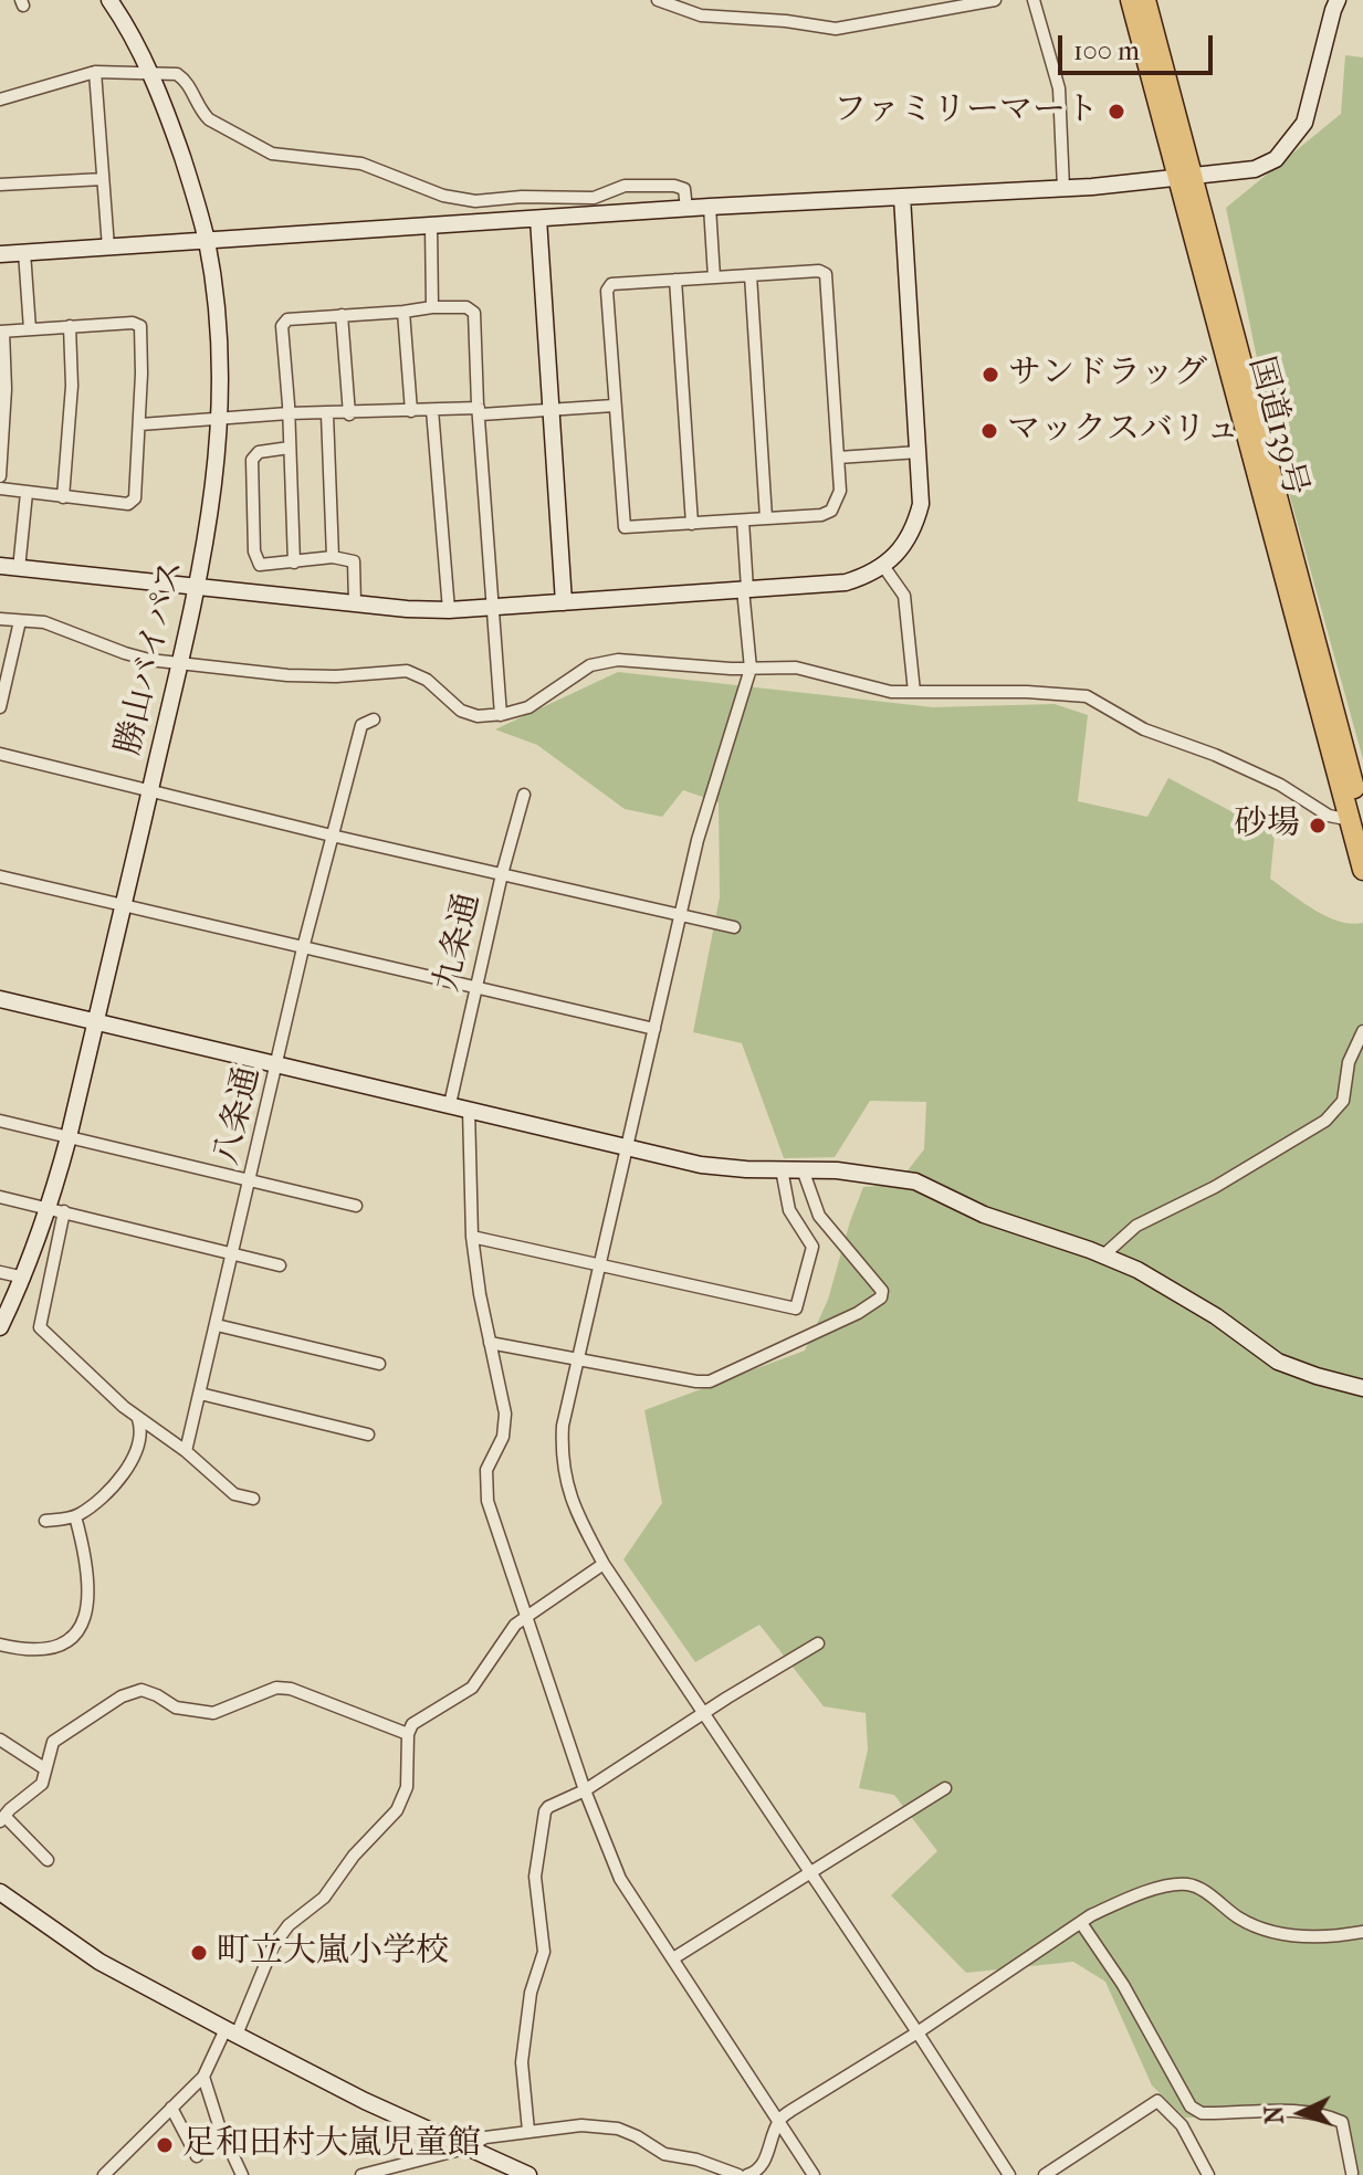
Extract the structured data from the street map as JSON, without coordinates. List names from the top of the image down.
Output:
{
  "streets": {
    "highway": ["国道139号"],
    "street": ["勝山バイパス", "九条通", "八条通"]
  },
  "places": [
    "ファミリーマート",
    "サンドラッグ",
    "マックスバリュ",
    "砂場",
    "町立大嵐小学校",
    "足和田村大嵐児童館"
  ],
  "scale_bar": "100 m",
  "north": "left"
}
